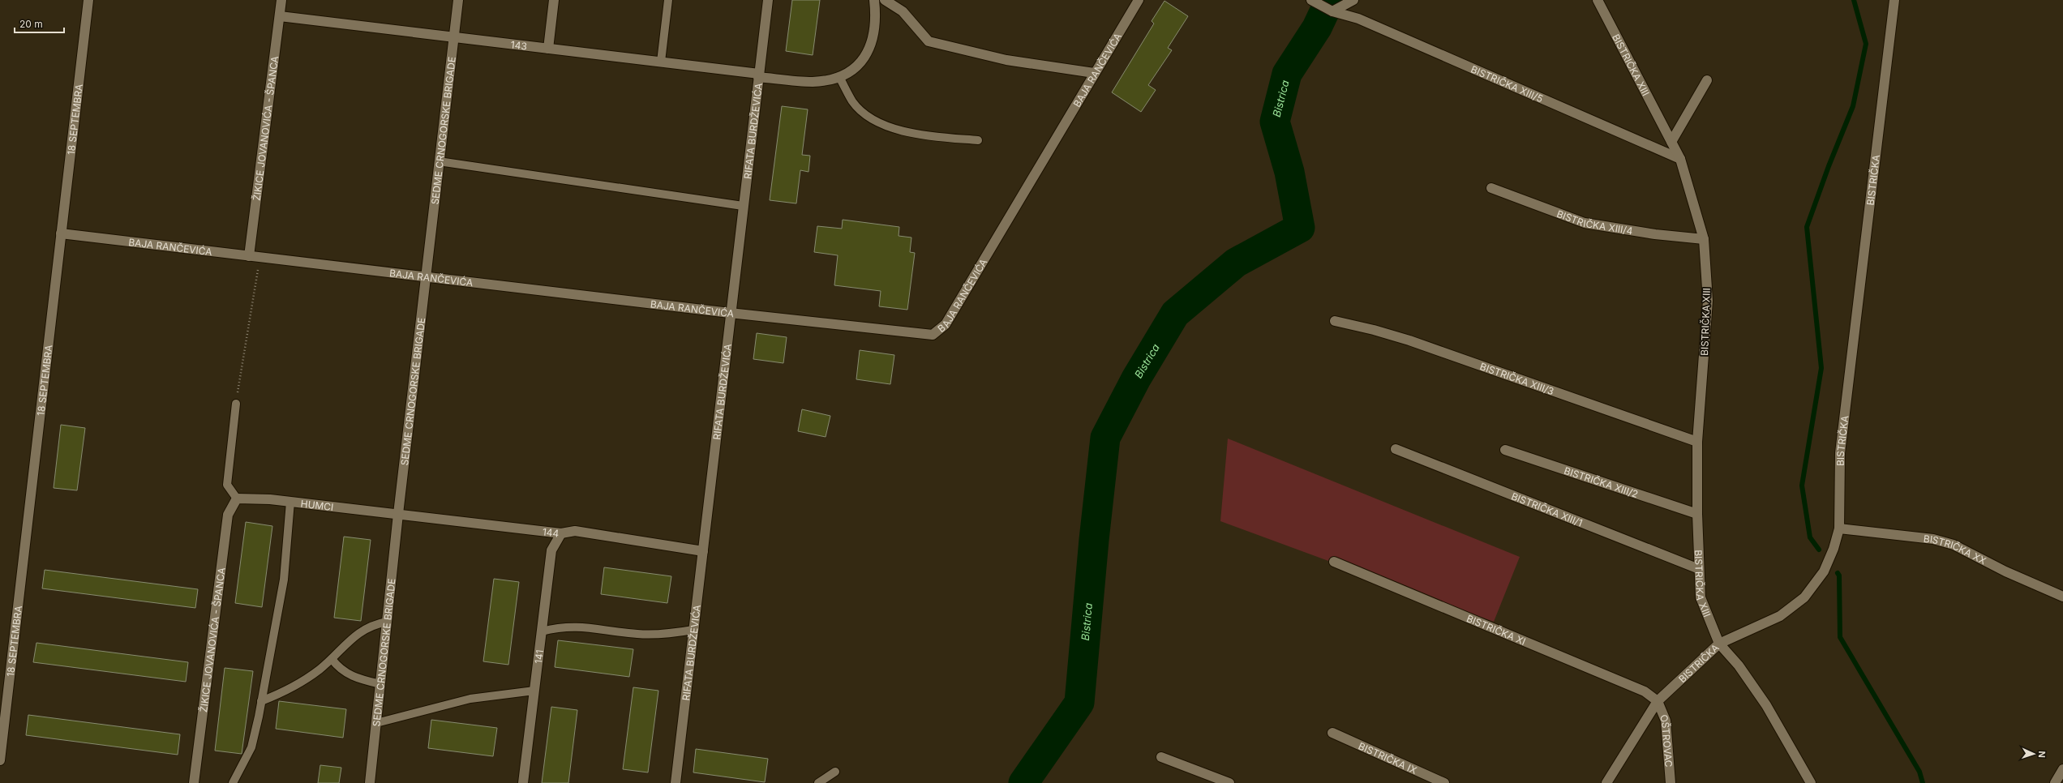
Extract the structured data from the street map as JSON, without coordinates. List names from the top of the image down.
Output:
{
  "streets": {
    "street": [
      "143",
      "BISTRIČKA XIII",
      "BAJA RANČEVIĆA",
      "BISTRIČKA XIII/5",
      "18 SEPTEMBRA",
      "ŽIKICE JOVANOVIĆA - ŠPANCA",
      "SEDME CRNOGORSKE BRIGADE",
      "RIFATA BURDŽEVIĆA",
      "BISTRIČKA",
      "BISTRIČKA XIII/4",
      "BISTRIČKA XIII/3",
      "BISTRIČKA XIII/2",
      "HUMCI",
      "BISTRIČKA XIII/1",
      "144",
      "BISTRIČKA XX",
      "BISTRIČKA XI",
      "141",
      "OŠTROVAC",
      "BISTRIČKA IX"
    ]
  },
  "crossings": [
    ["143", "ŽIKICE JOVANOVIĆA - ŠPANCA"],
    ["143", "SEDME CRNOGORSKE BRIGADE"],
    ["143", "RIFATA BURDŽEVIĆA"],
    ["BISTRIČKA XIII", "BISTRIČKA XIII/5"],
    ["BISTRIČKA XIII", "BISTRIČKA"],
    ["BISTRIČKA XIII", "BISTRIČKA XIII/4"],
    ["BISTRIČKA XIII", "BISTRIČKA XIII/3"],
    ["BISTRIČKA XIII", "BISTRIČKA XIII/2"],
    ["BISTRIČKA XIII", "BISTRIČKA XIII/1"],
    ["BAJA RANČEVIĆA", "18 SEPTEMBRA"],
    ["BAJA RANČEVIĆA", "ŽIKICE JOVANOVIĆA - ŠPANCA"],
    ["BAJA RANČEVIĆA", "SEDME CRNOGORSKE BRIGADE"],
    ["BAJA RANČEVIĆA", "RIFATA BURDŽEVIĆA"],
    ["ŽIKICE JOVANOVIĆA - ŠPANCA", "HUMCI"],
    ["SEDME CRNOGORSKE BRIGADE", "HUMCI"],
    ["SEDME CRNOGORSKE BRIGADE", "144"],
    ["RIFATA BURDŽEVIĆA", "144"],
    ["BISTRIČKA", "BISTRIČKA XX"],
    ["BISTRIČKA", "BISTRIČKA XI"],
    ["BISTRIČKA", "OŠTROVAC"],
    ["HUMCI", "144"],
    ["144", "141"],
    ["BISTRIČKA XI", "OŠTROVAC"]
  ],
  "water": ["Bistrica"],
  "scale_bar": "20 m",
  "north": "right"
}
